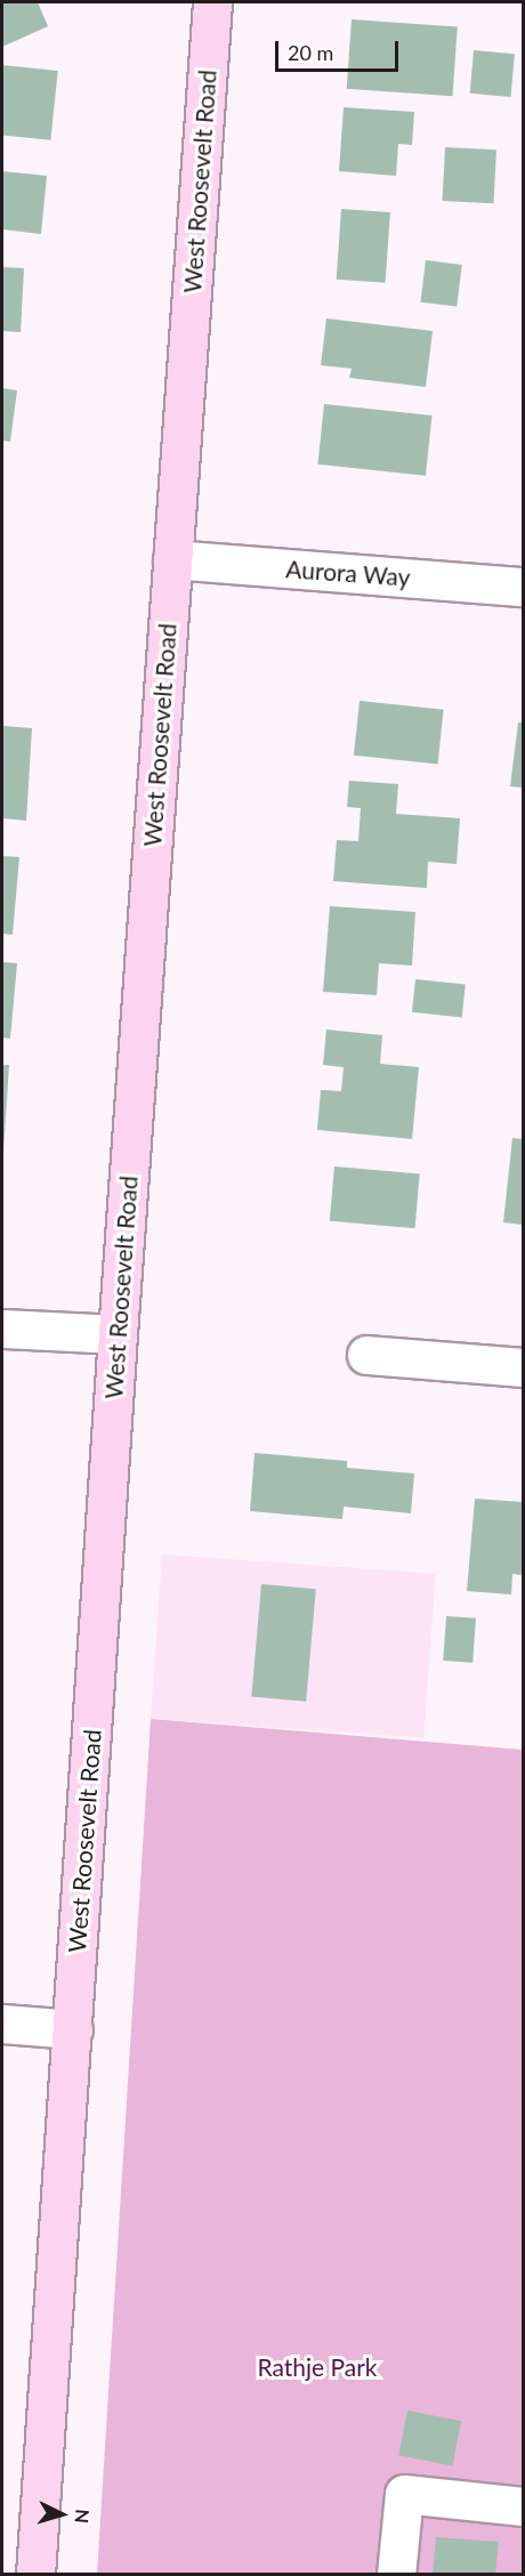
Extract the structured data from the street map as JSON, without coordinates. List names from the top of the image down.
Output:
{
  "streets": {
    "main road": ["West Roosevelt Road"],
    "street": ["Aurora Way"]
  },
  "crossings": [
    ["West Roosevelt Road", "Aurora Way"]
  ],
  "parks": ["Rathje Park"],
  "scale_bar": "20 m",
  "north": "right"
}
